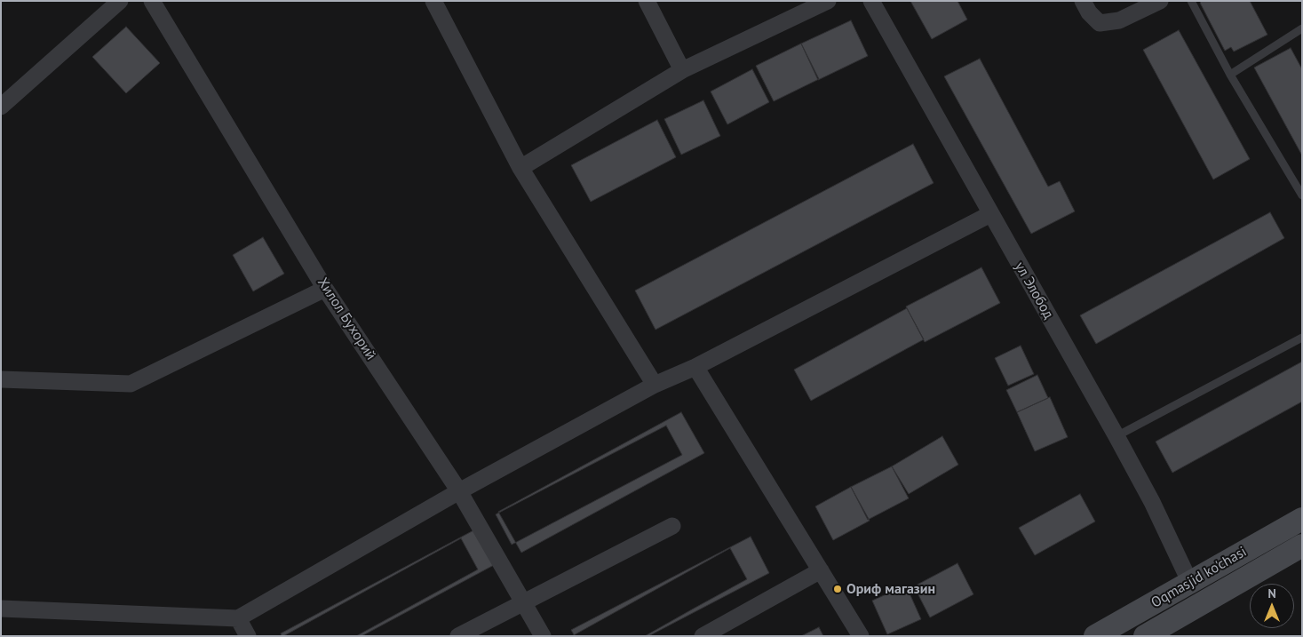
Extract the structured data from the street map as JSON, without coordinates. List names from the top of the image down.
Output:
{
  "streets": {
    "main road": ["Oqmasjid ko'chasi"],
    "street": ["ул Элобод", "Хилол Бухорий"]
  },
  "crossings": [
    ["ул Элобод", "Oqmasjid ko'chasi"]
  ],
  "places": ["Ориф магазин"],
  "north": "top"
}
